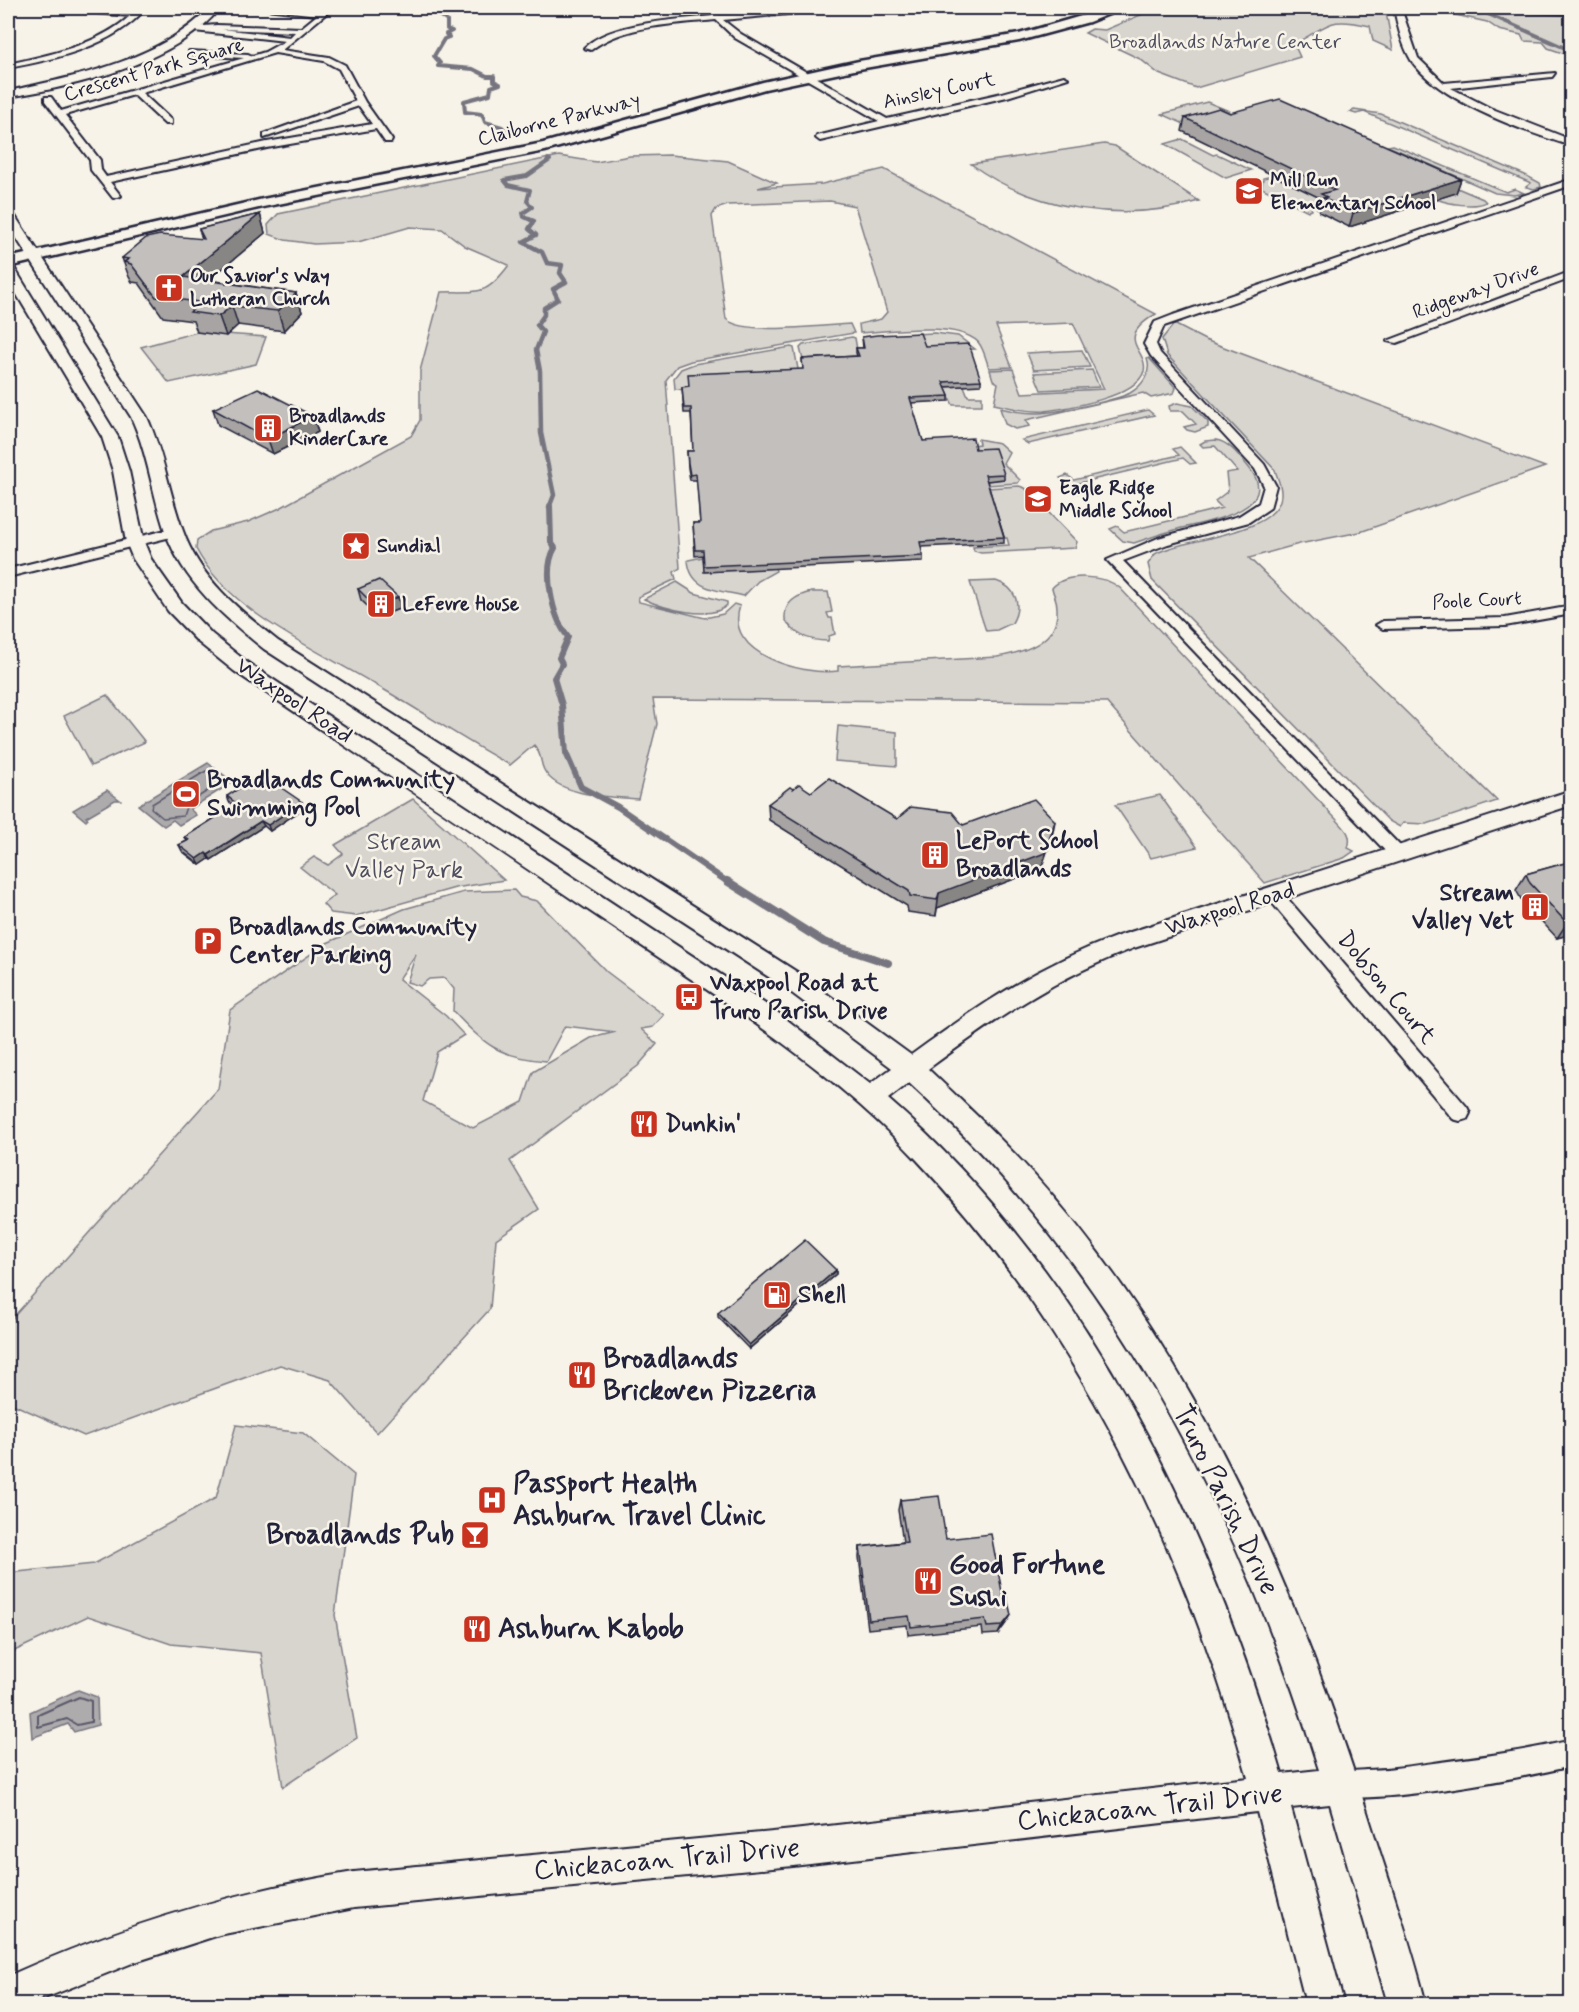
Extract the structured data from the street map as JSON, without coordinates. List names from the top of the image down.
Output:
{
  "streets": {
    "main road": ["Claiborne Parkway"],
    "street": [
      "Crescent Park Square",
      "Ainsley Court",
      "Ridgeway Drive",
      "Poole Court",
      "Waxpool Road",
      "Dobson Court",
      "Truro Parish Drive",
      "Chickacoan Trail Drive"
    ]
  },
  "crossings": [
    ["Claiborne Parkway", "Waxpool Road"],
    ["Waxpool Road", "Dobson Court"],
    ["Waxpool Road", "Truro Parish Drive"],
    ["Truro Parish Drive", "Chickacoan Trail Drive"]
  ],
  "parks": ["Broadlands Nature Center", "Stream Valley Park"],
  "places": {
    "school or university": ["Mill Run Elementary School", "Eagle Ridge Middle School"],
    "church": ["Our Savior's Way Lutheran Church"],
    "building": [
      "Broadlands KinderCare",
      "LeFevre House",
      "LePort School Broadlands",
      "Stream Valley Vet"
    ],
    "place": ["Sundial"],
    "sports": ["Broadlands Community Swimming Pool"],
    "parking": ["Broadlands Community Center Parking"],
    "bus stop": ["Waxpool Road at Truro Parish Drive"],
    "restaurant": [
      "Dunkin'",
      "Broadlands Brickoven Pizzeria",
      "Good Fortune Sushi",
      "Ashburn Kabob"
    ],
    "fuel station": ["Shell"],
    "hospital": ["Passport Health Ashburn Travel Clinic"],
    "bar": ["Broadlands Pub"]
  }
}
